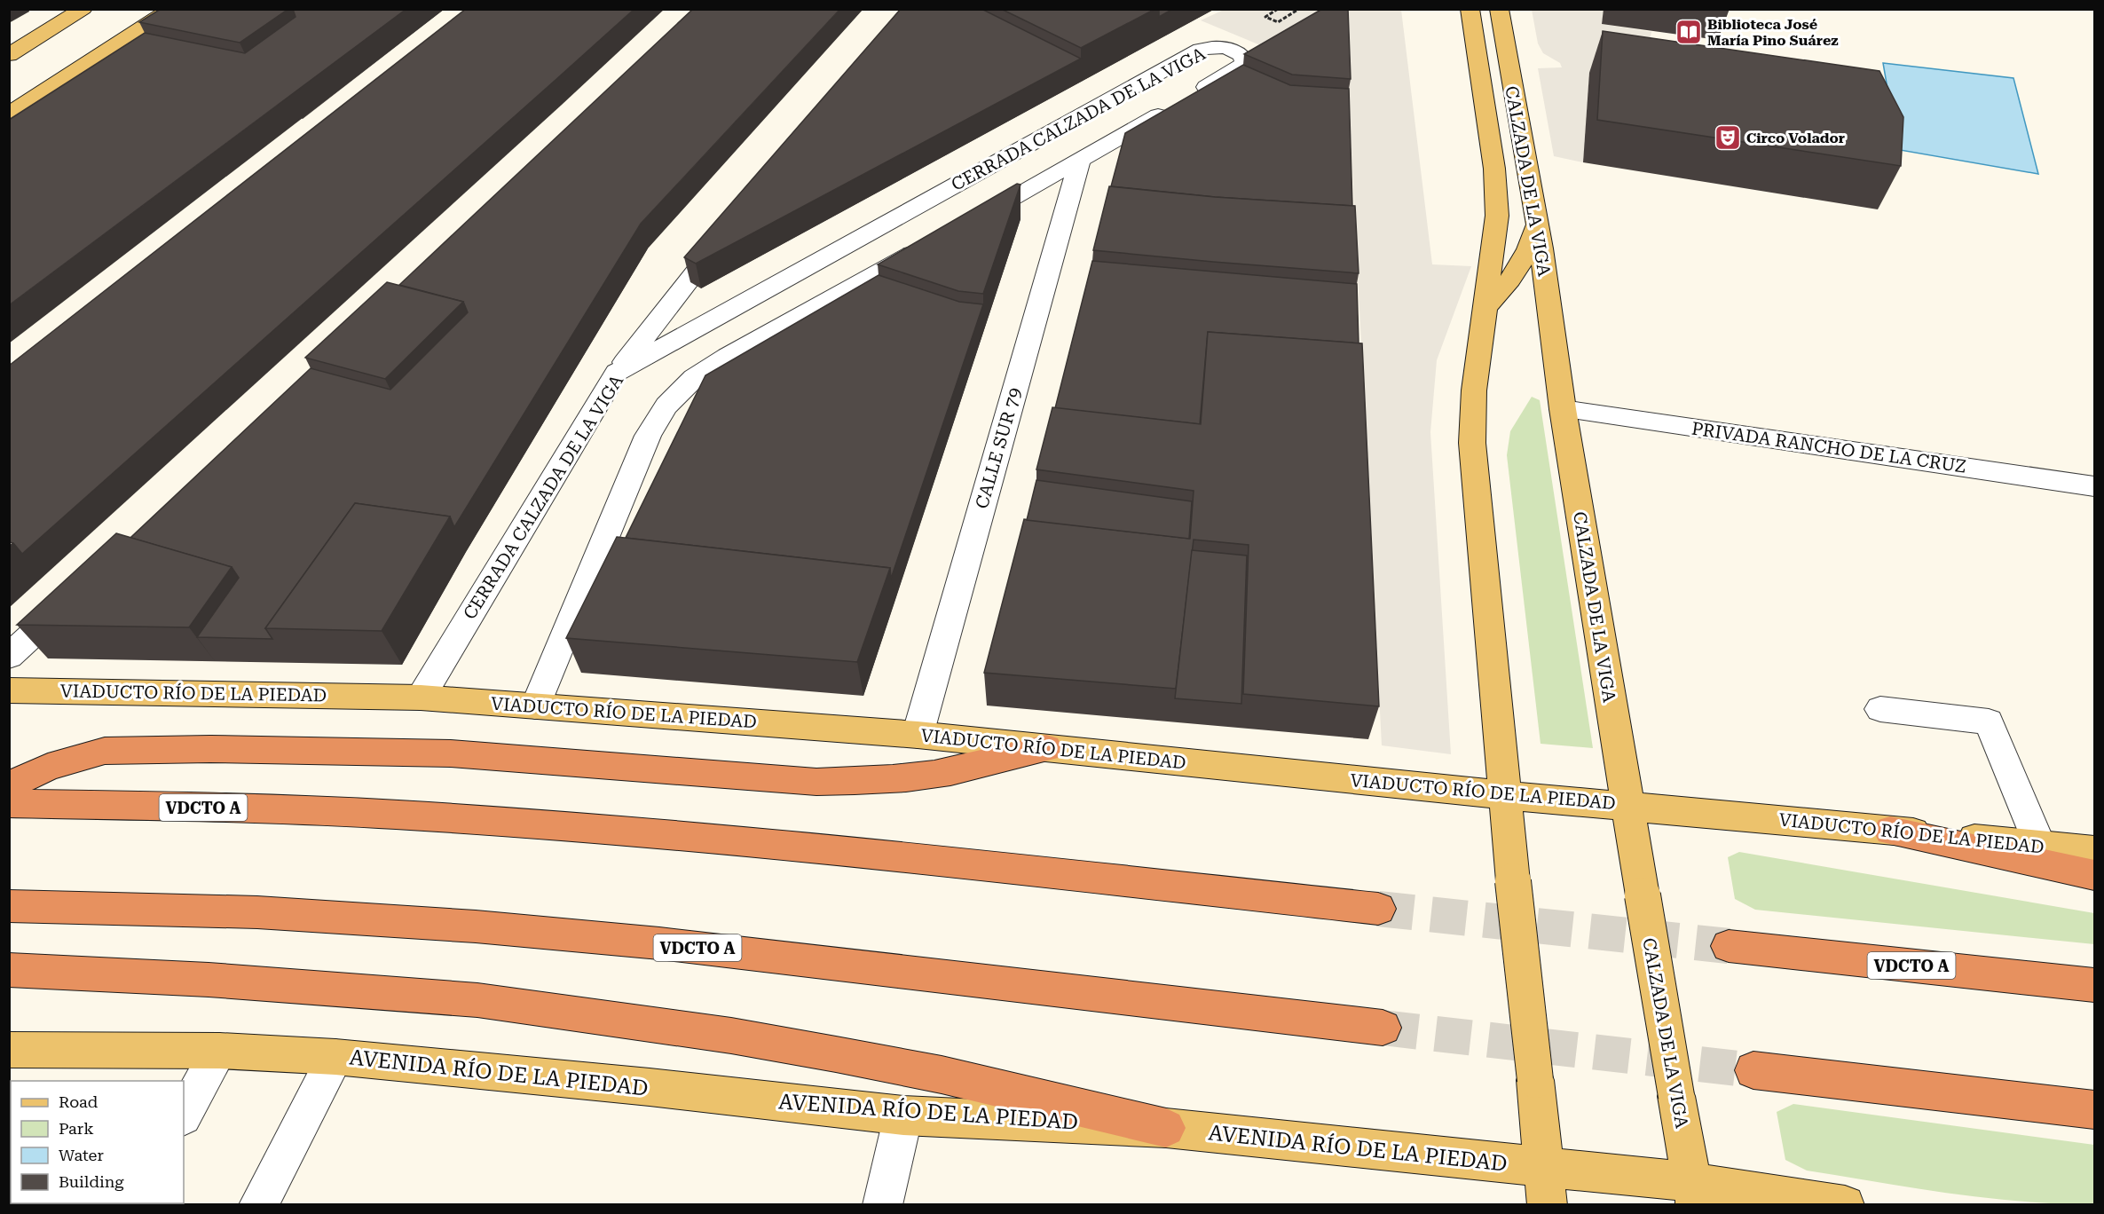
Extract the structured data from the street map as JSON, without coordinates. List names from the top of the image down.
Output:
{
  "streets": {
    "highway": ["VDCTO A"],
    "main road": ["CALZADA DE LA VIGA", "VIADUCTO RÍO DE LA PIEDAD", "AVENIDA RÍO DE LA PIEDAD"],
    "street": ["CERRADA CALZADA DE LA VIGA", "PRIVADA RANCHO DE LA CRUZ", "CALLE SUR 79"]
  },
  "crossings": [
    ["CERRADA CALZADA DE LA VIGA", "CALLE SUR 79"],
    ["CERRADA CALZADA DE LA VIGA", "VIADUCTO RÍO DE LA PIEDAD"],
    ["CALZADA DE LA VIGA", "PRIVADA RANCHO DE LA CRUZ"],
    ["CALZADA DE LA VIGA", "VIADUCTO RÍO DE LA PIEDAD"],
    ["CALZADA DE LA VIGA", "AVENIDA RÍO DE LA PIEDAD"],
    ["CALLE SUR 79", "VIADUCTO RÍO DE LA PIEDAD"]
  ],
  "places": {
    "library": ["Biblioteca José María Pino Suárez"],
    "theatre": ["Circo Volador"]
  },
  "legend": [
    "Road",
    "Park",
    "Water",
    "Building"
  ]
}
